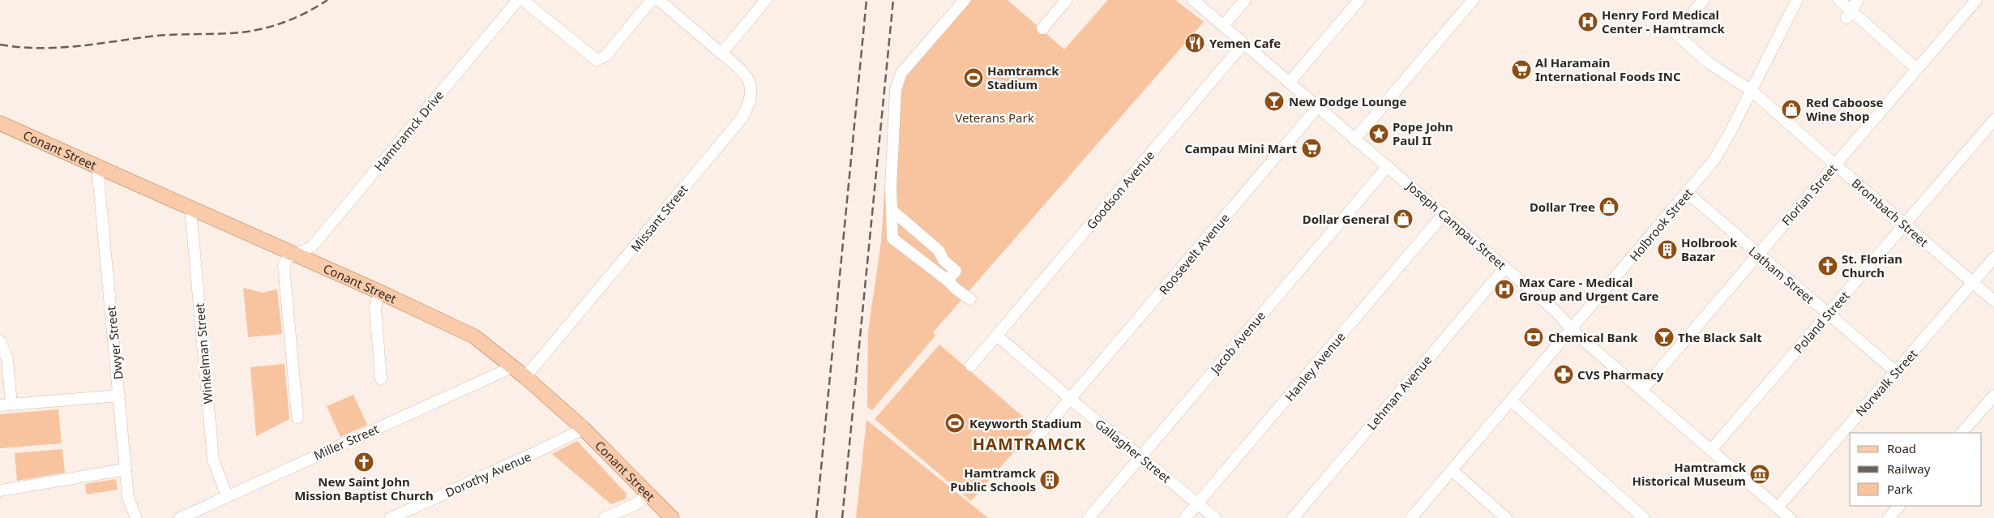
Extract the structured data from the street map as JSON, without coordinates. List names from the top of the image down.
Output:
{
  "streets": {
    "main road": ["Conant Street"],
    "street": [
      "Hamtramck Drive",
      "Goodson Avenue",
      "Florian Street",
      "Brombach Street",
      "Missant Street",
      "Holbrook Street",
      "Joseph Campau Street",
      "Roosevelt Avenue",
      "Latham Street",
      "Poland Street",
      "Jacob Avenue",
      "Dwyer Street",
      "Winkelman Street",
      "Hanley Avenue",
      "Norwalk Street",
      "Lehman Avenue",
      "Miller Street",
      "Gallagher Street",
      "Dorothy Avenue"
    ]
  },
  "crossings": [
    ["Hamtramck Drive", "Conant Street"],
    ["Conant Street", "Missant Street"],
    ["Conant Street", "Dwyer Street"],
    ["Conant Street", "Winkelman Street"],
    ["Conant Street", "Miller Street"],
    ["Conant Street", "Dorothy Avenue"],
    ["Goodson Avenue", "Joseph Campau Street"],
    ["Goodson Avenue", "Gallagher Street"],
    ["Florian Street", "Brombach Street"],
    ["Florian Street", "Joseph Campau Street"],
    ["Florian Street", "Latham Street"],
    ["Brombach Street", "Holbrook Street"],
    ["Brombach Street", "Poland Street"],
    ["Brombach Street", "Norwalk Street"],
    ["Holbrook Street", "Joseph Campau Street"],
    ["Holbrook Street", "Latham Street"],
    ["Joseph Campau Street", "Roosevelt Avenue"],
    ["Joseph Campau Street", "Poland Street"],
    ["Joseph Campau Street", "Jacob Avenue"],
    ["Joseph Campau Street", "Hanley Avenue"],
    ["Joseph Campau Street", "Norwalk Street"],
    ["Joseph Campau Street", "Lehman Avenue"],
    ["Roosevelt Avenue", "Gallagher Street"],
    ["Latham Street", "Poland Street"],
    ["Latham Street", "Norwalk Street"],
    ["Jacob Avenue", "Gallagher Street"],
    ["Winkelman Street", "Miller Street"],
    ["Hanley Avenue", "Gallagher Street"]
  ],
  "districts": ["HAMTRAMCK"],
  "parks": ["Veterans Park"],
  "places": {
    "hospital": ["Henry Ford Medical Center - Hamtramck", "Max Care - Medical Group and Urgent Care"],
    "restaurant": ["Yemen Cafe"],
    "supermarket": ["Al Haramain International Foods INC", "Campau Mini Mart"],
    "sports": ["Hamtramck Stadium", "Keyworth Stadium"],
    "bar": ["New Dodge Lounge", "The Black Salt"],
    "shop": ["Red Caboose Wine Shop", "Dollar Tree", "Dollar General"],
    "place": ["Pope John Paul II"],
    "building": ["Holbrook Bazar", "Hamtramck Public Schools"],
    "church": ["St. Florian Church", "New Saint John Mission Baptist Church"],
    "bank": ["Chemical Bank"],
    "pharmacy": ["CVS Pharmacy"],
    "museum": ["Hamtramck Historical Museum"]
  },
  "legend": ["Road", "Railway", "Park"]
}
